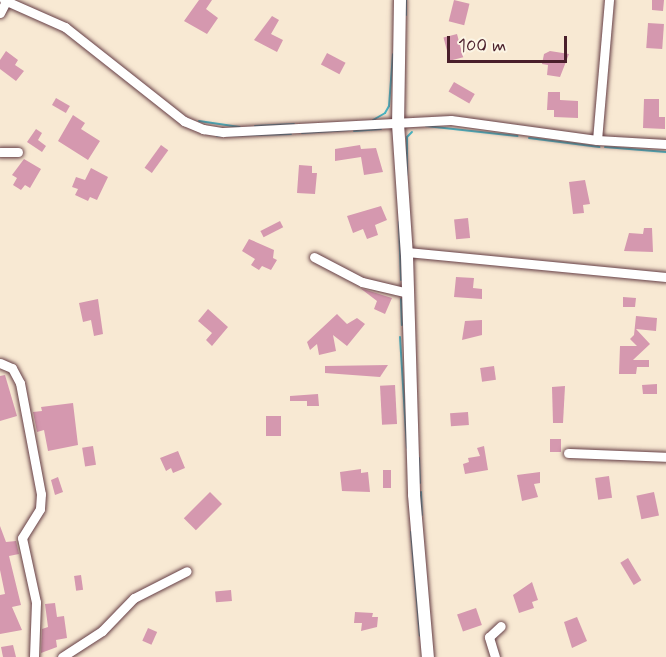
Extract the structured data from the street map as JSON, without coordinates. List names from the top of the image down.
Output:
{
  "scale_bar": "100 m"
}
